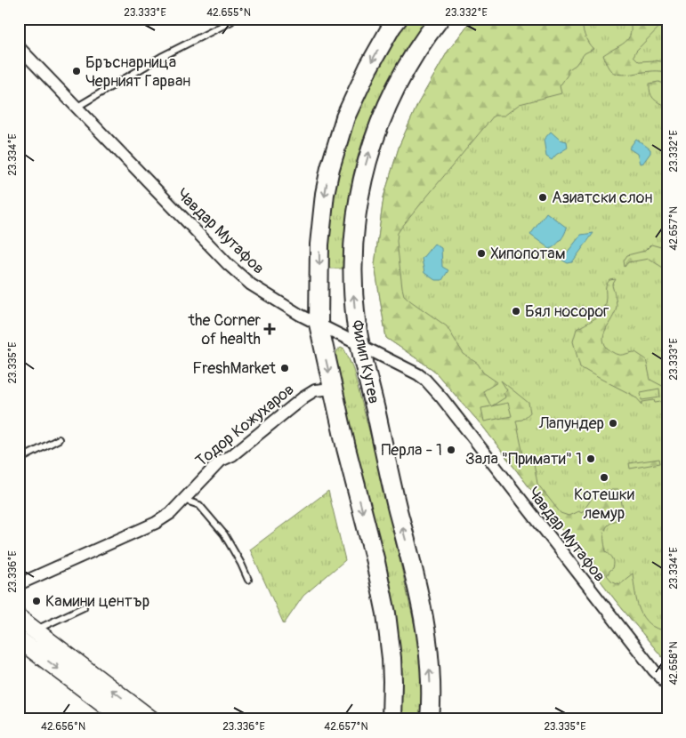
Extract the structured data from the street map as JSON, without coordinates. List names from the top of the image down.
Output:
{
  "streets": {
    "main road": ["Филип Кутев"],
    "street": ["Чавдар Мутафов", "Тодор Кожухаров"]
  },
  "crossings": [
    ["Чавдар Мутафов", "Филип Кутев"]
  ],
  "places": {
    "other": [
      "Бръснарница Черният Гарван",
      "Азиатски слон",
      "Хипопотам",
      "Бял носорог",
      "FreshMarket",
      "Лапундер",
      "Перла - 1",
      "Зала \"Примати\" 1",
      "Котешки лемур",
      "Камини център"
    ],
    "health": ["the Corner of health"]
  },
  "coordinates": [
    "23.333°E",
    "42.655°N",
    "23.332°E",
    "23.334°E",
    "42.657°N",
    "23.335°E",
    "23.336°E",
    "42.658°N",
    "42.656°N"
  ]
}
